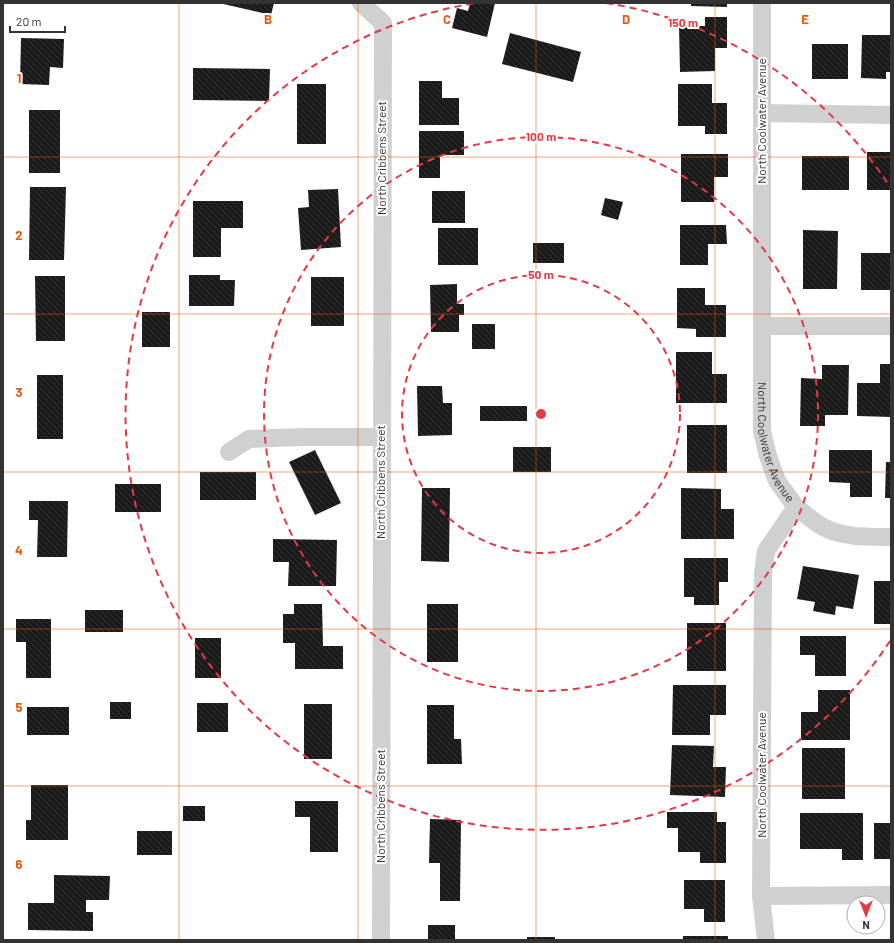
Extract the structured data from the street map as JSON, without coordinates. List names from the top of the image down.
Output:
{
  "streets": {
    "street": ["North Coolwater Avenue", "North Cribbens Street"]
  },
  "scale_bar": "20 m",
  "north": "bottom",
  "grid": {
    "columns": [
      "B",
      "C",
      "D",
      "E"
    ],
    "rows": [
      "1",
      "2",
      "3",
      "4",
      "5",
      "6"
    ]
  },
  "rings": ["150 m", "100 m", "50 m"]
}
